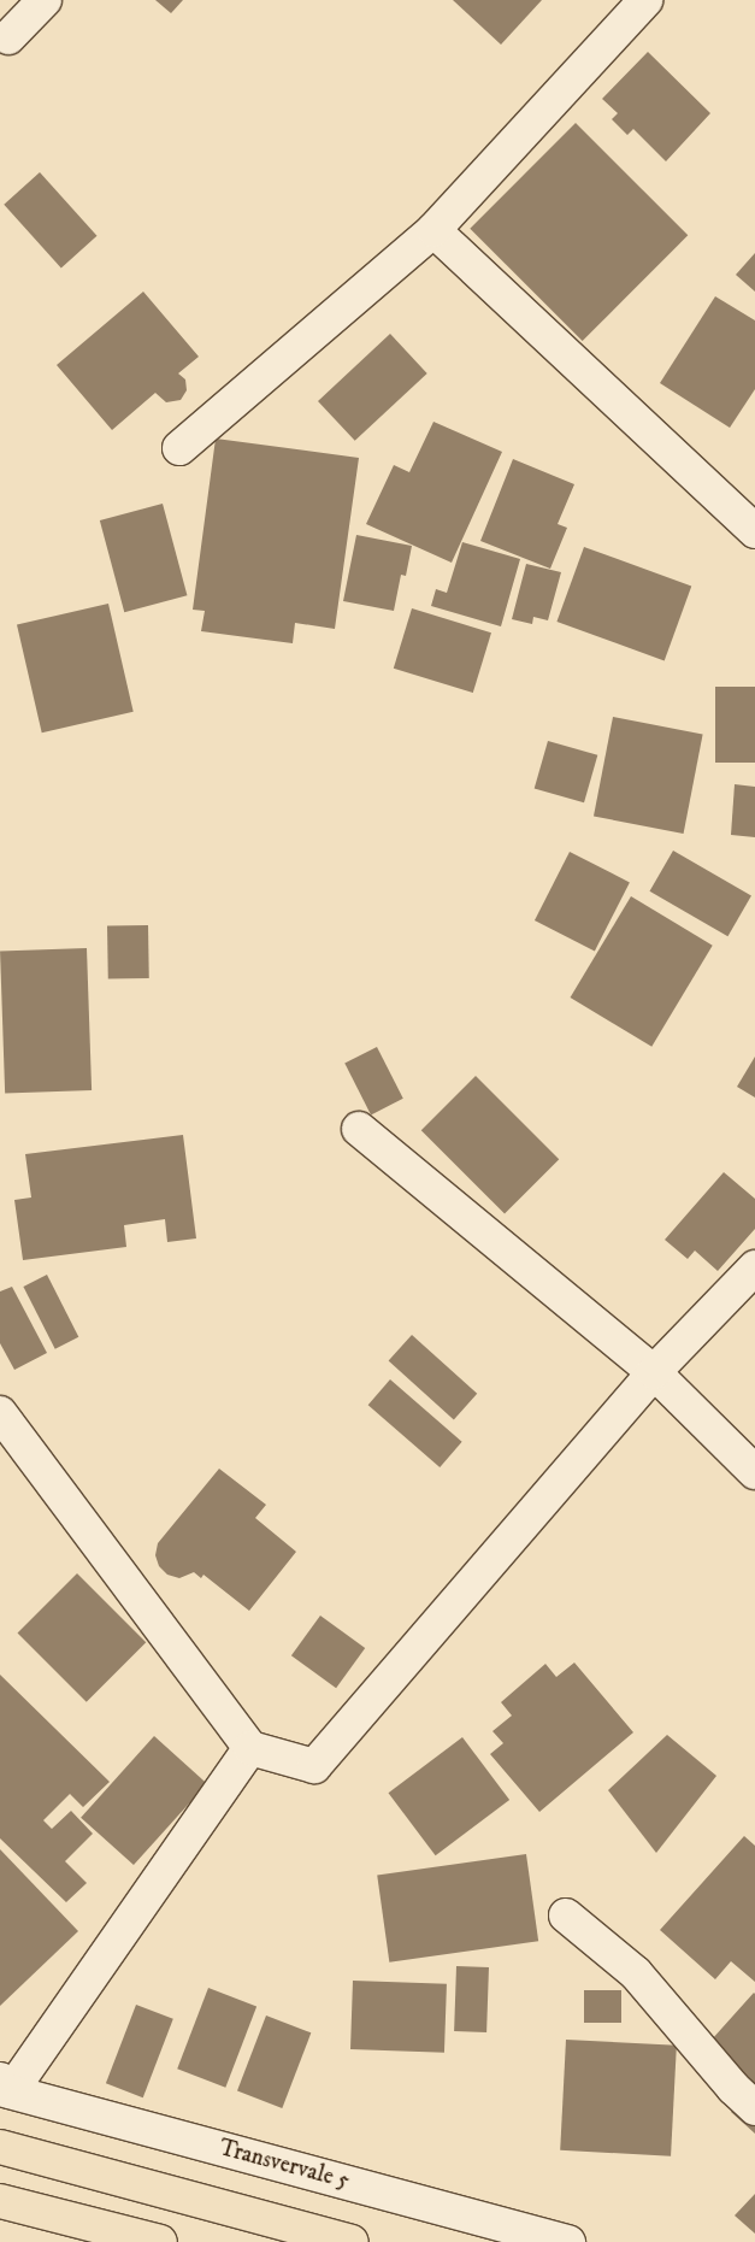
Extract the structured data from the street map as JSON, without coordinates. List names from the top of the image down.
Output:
{
  "streets": {
    "street": ["Transvervale 5"]
  }
}
